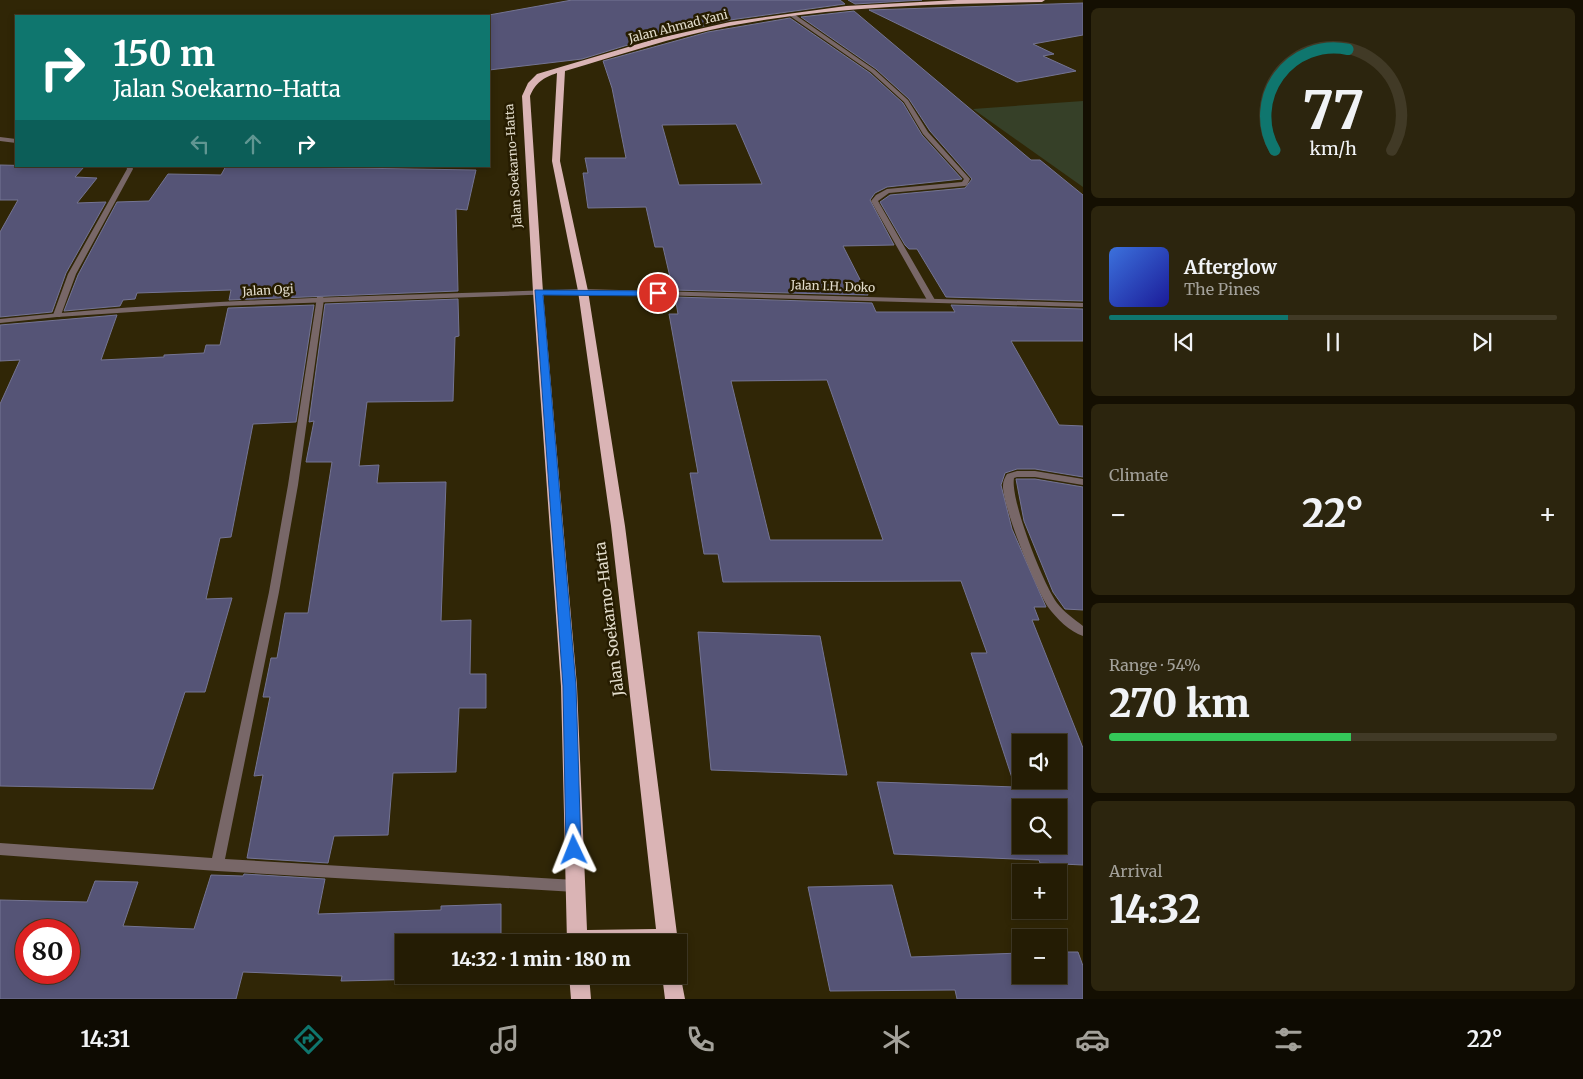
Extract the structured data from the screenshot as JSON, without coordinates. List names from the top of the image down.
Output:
{
  "streets": {
    "highway": ["Jalan Ahmad Yani", "Jalan Soekarno-Hatta"],
    "street": ["Jalan I.H. Doko", "Jalan Ogi"]
  },
  "crossings": [
    ["Jalan Ahmad Yani", "Jalan Soekarno-Hatta"],
    ["Jalan Soekarno-Hatta", "Jalan I.H. Doko"],
    ["Jalan Soekarno-Hatta", "Jalan Ogi"]
  ],
  "page": {
    "turn": ["150 m", "Jalan Soekarno-Hatta"],
    "song": ["Afterglow", "The Pines"],
    "tile": [
      "Climate",
      ["Range · 54%", "270 km"],
      ["Arrival", "14:32"]
    ],
    "heat": ["−", "22°", "+"],
    "map_buttons": ["+", "−"],
    "limit": "80",
    "trip": "14:32 · 1 min · 180 m",
    "tabs": ["14:31", "22°"],
    "gauge": ["77", "km/h"]
  }
}
